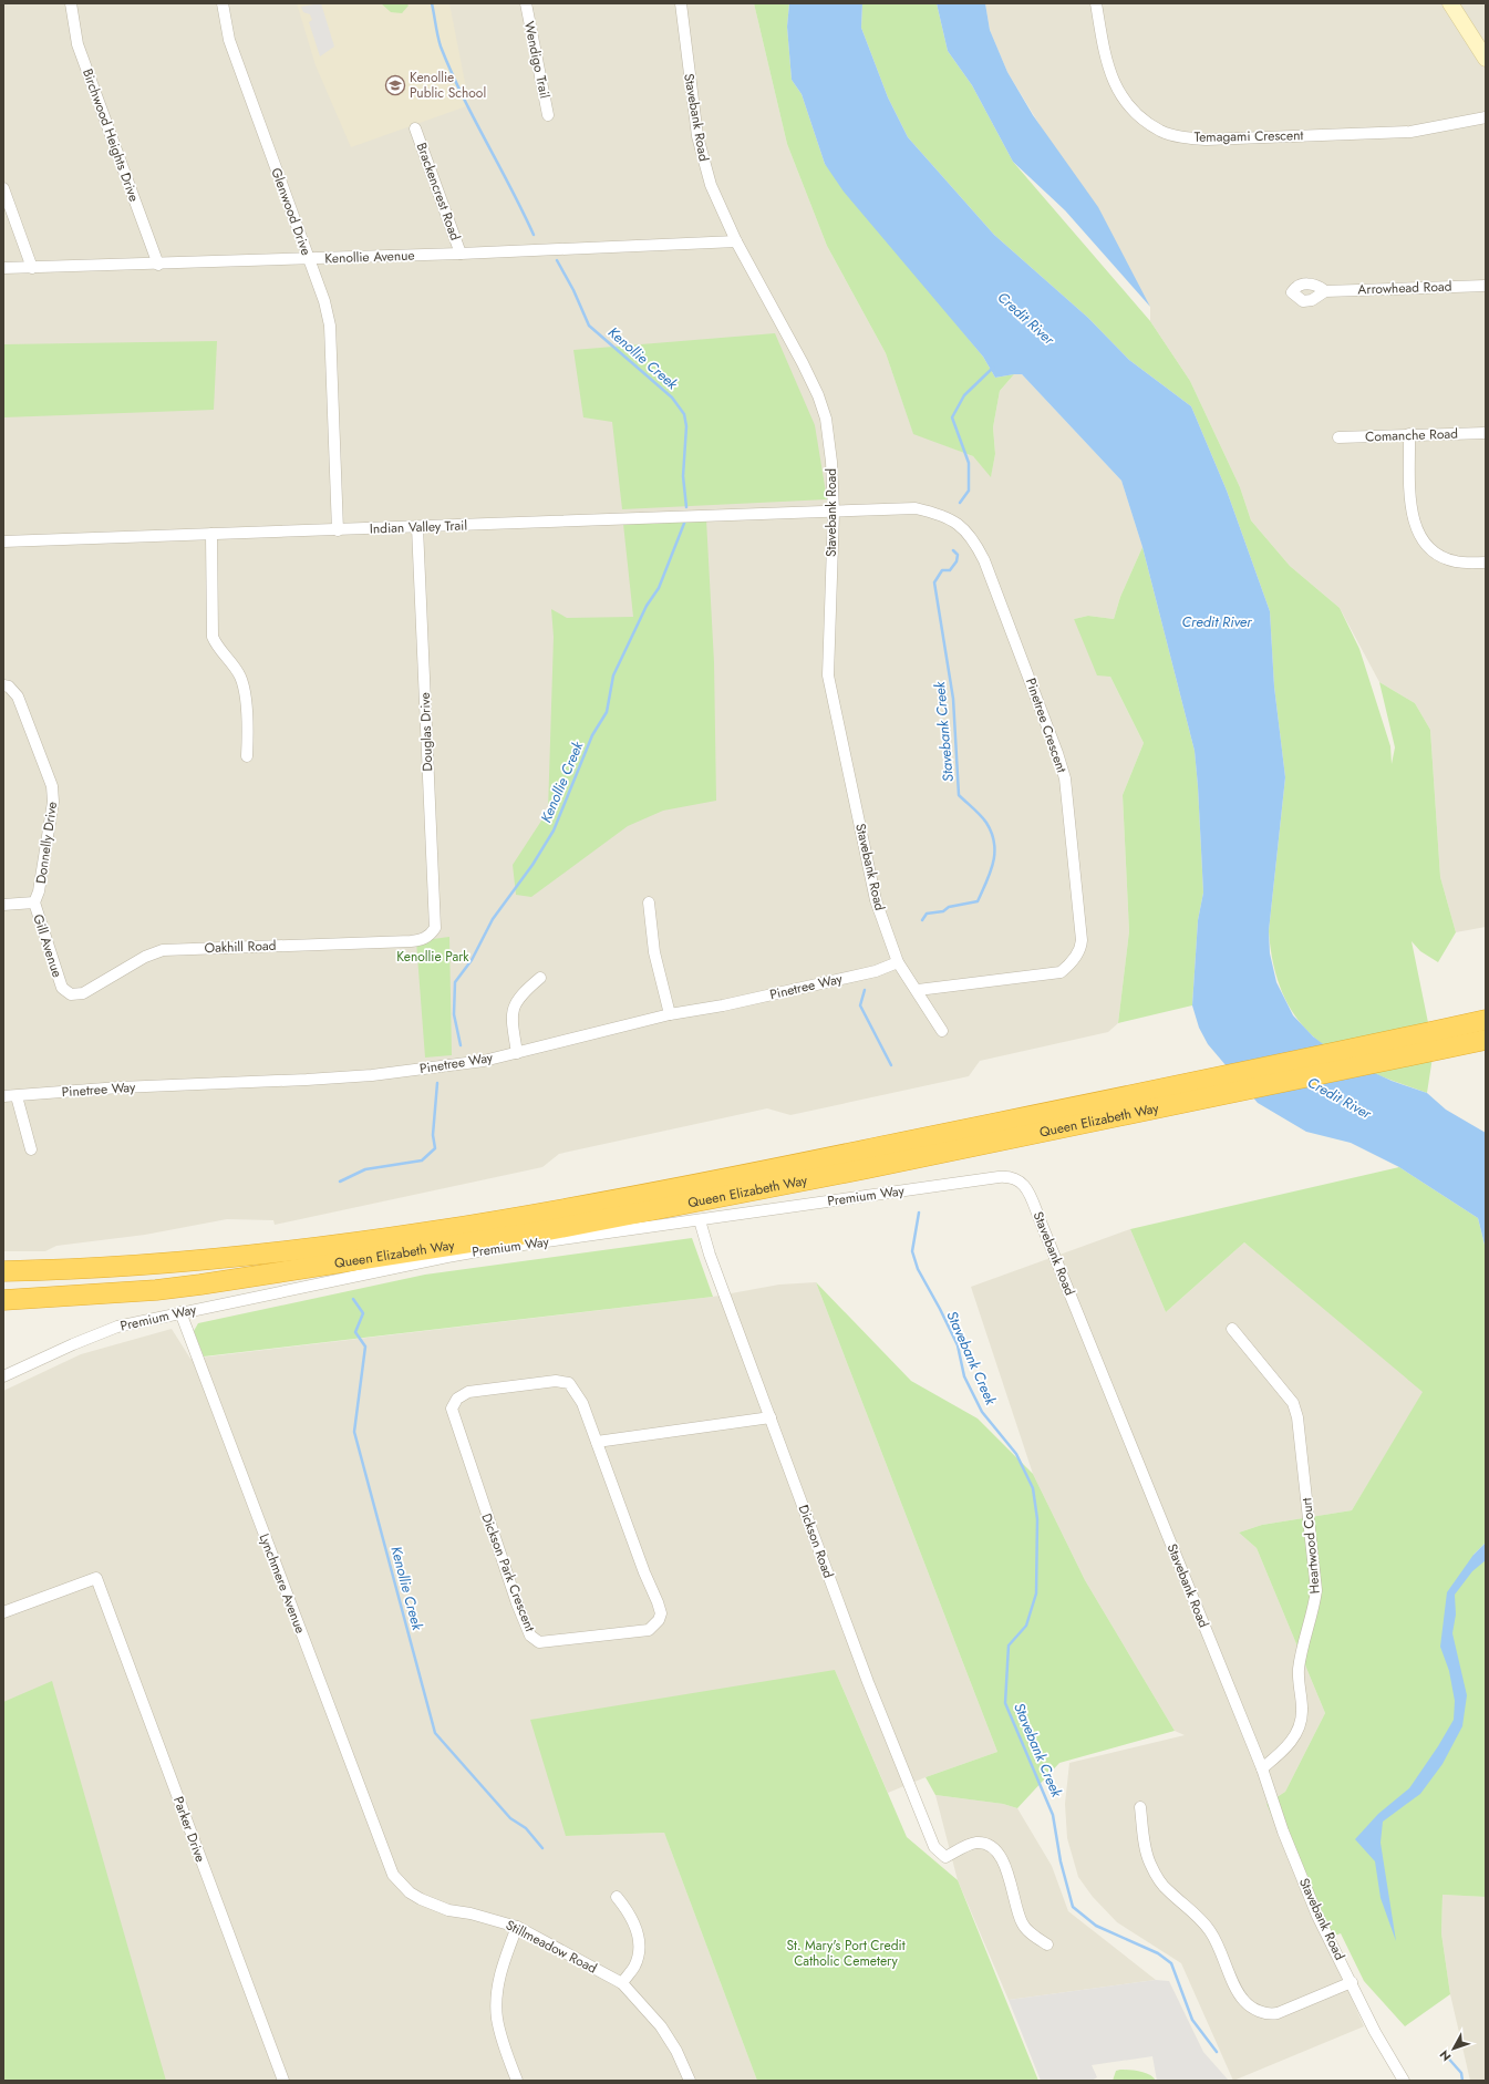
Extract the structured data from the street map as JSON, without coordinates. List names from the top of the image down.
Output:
{
  "streets": {
    "highway": ["Queen Elizabeth Way"],
    "street": [
      "Wendigo Trail",
      "Stavebank Road",
      "Birchwood Heights Drive",
      "Temagami Crescent",
      "Brackencrest Road",
      "Glenwood Drive",
      "Kenollie Avenue",
      "Arrowhead Road",
      "Comanche Road",
      "Indian Valley Trail",
      "Pinetree Crescent",
      "Douglas Drive",
      "Donnelly Drive",
      "Gill Avenue",
      "Oakhill Road",
      "Pinetree Way",
      "Premium Way",
      "Dickson Road",
      "Heartwood Court",
      "Dickson Park Crescent",
      "Lynchmere Avenue",
      "Parker Drive",
      "Stillmeadow Road"
    ]
  },
  "crossings": [
    ["Stavebank Road", "Kenollie Avenue"],
    ["Stavebank Road", "Indian Valley Trail"],
    ["Stavebank Road", "Pinetree Crescent"],
    ["Stavebank Road", "Pinetree Way"],
    ["Stavebank Road", "Premium Way"],
    ["Stavebank Road", "Heartwood Court"],
    ["Birchwood Heights Drive", "Kenollie Avenue"],
    ["Brackencrest Road", "Kenollie Avenue"],
    ["Glenwood Drive", "Kenollie Avenue"],
    ["Glenwood Drive", "Indian Valley Trail"],
    ["Indian Valley Trail", "Pinetree Crescent"],
    ["Indian Valley Trail", "Douglas Drive"],
    ["Douglas Drive", "Oakhill Road"],
    ["Donnelly Drive", "Gill Avenue"],
    ["Gill Avenue", "Oakhill Road"],
    ["Premium Way", "Dickson Road"],
    ["Premium Way", "Lynchmere Avenue"],
    ["Lynchmere Avenue", "Stillmeadow Road"]
  ],
  "water": ["Credit River", "Kenollie Creek", "Stavebank Creek"],
  "parks": ["Kenollie Park", "St. Mary's Port Credit Catholic Cemetery"],
  "places": {
    "school or university": ["Kenollie Public School"]
  },
  "north": "bottom left"
}
